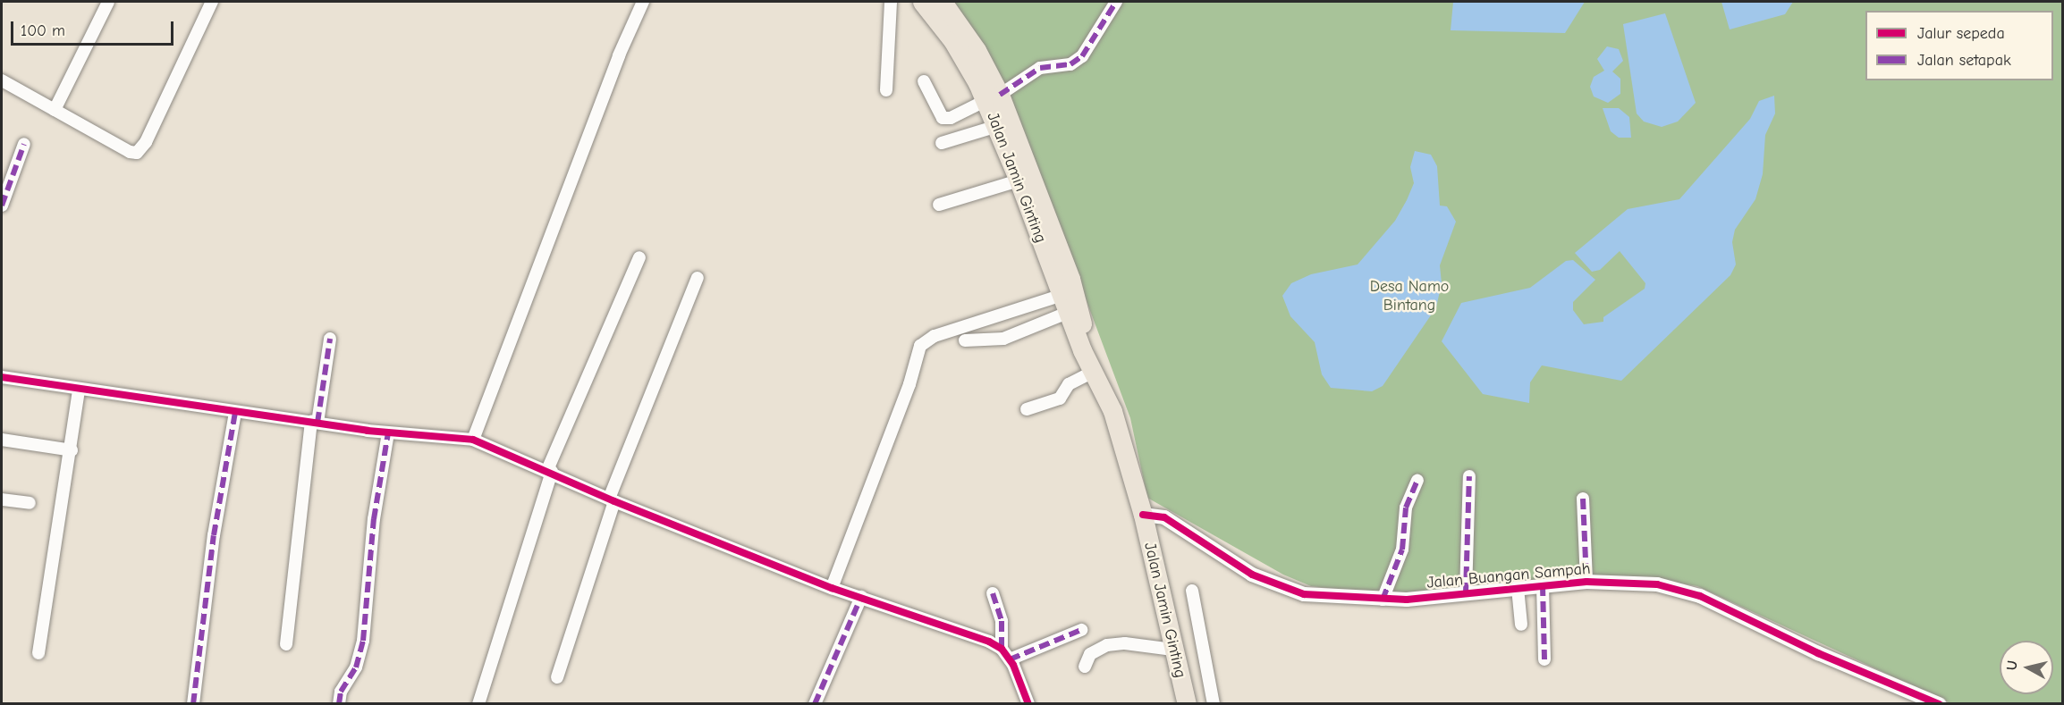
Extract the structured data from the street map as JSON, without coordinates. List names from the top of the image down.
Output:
{
  "streets": {
    "highway": ["Jalan Jamin Ginting"],
    "street": ["Jalan Buangan Sampah"]
  },
  "crossings": [
    ["Jalan Jamin Ginting", "Jalan Buangan Sampah"]
  ],
  "parks": ["Desa Namo Bintang"],
  "legend": ["Jalur sepeda", "Jalan setapak"],
  "scale_bar": "100 m",
  "north": "left"
}
